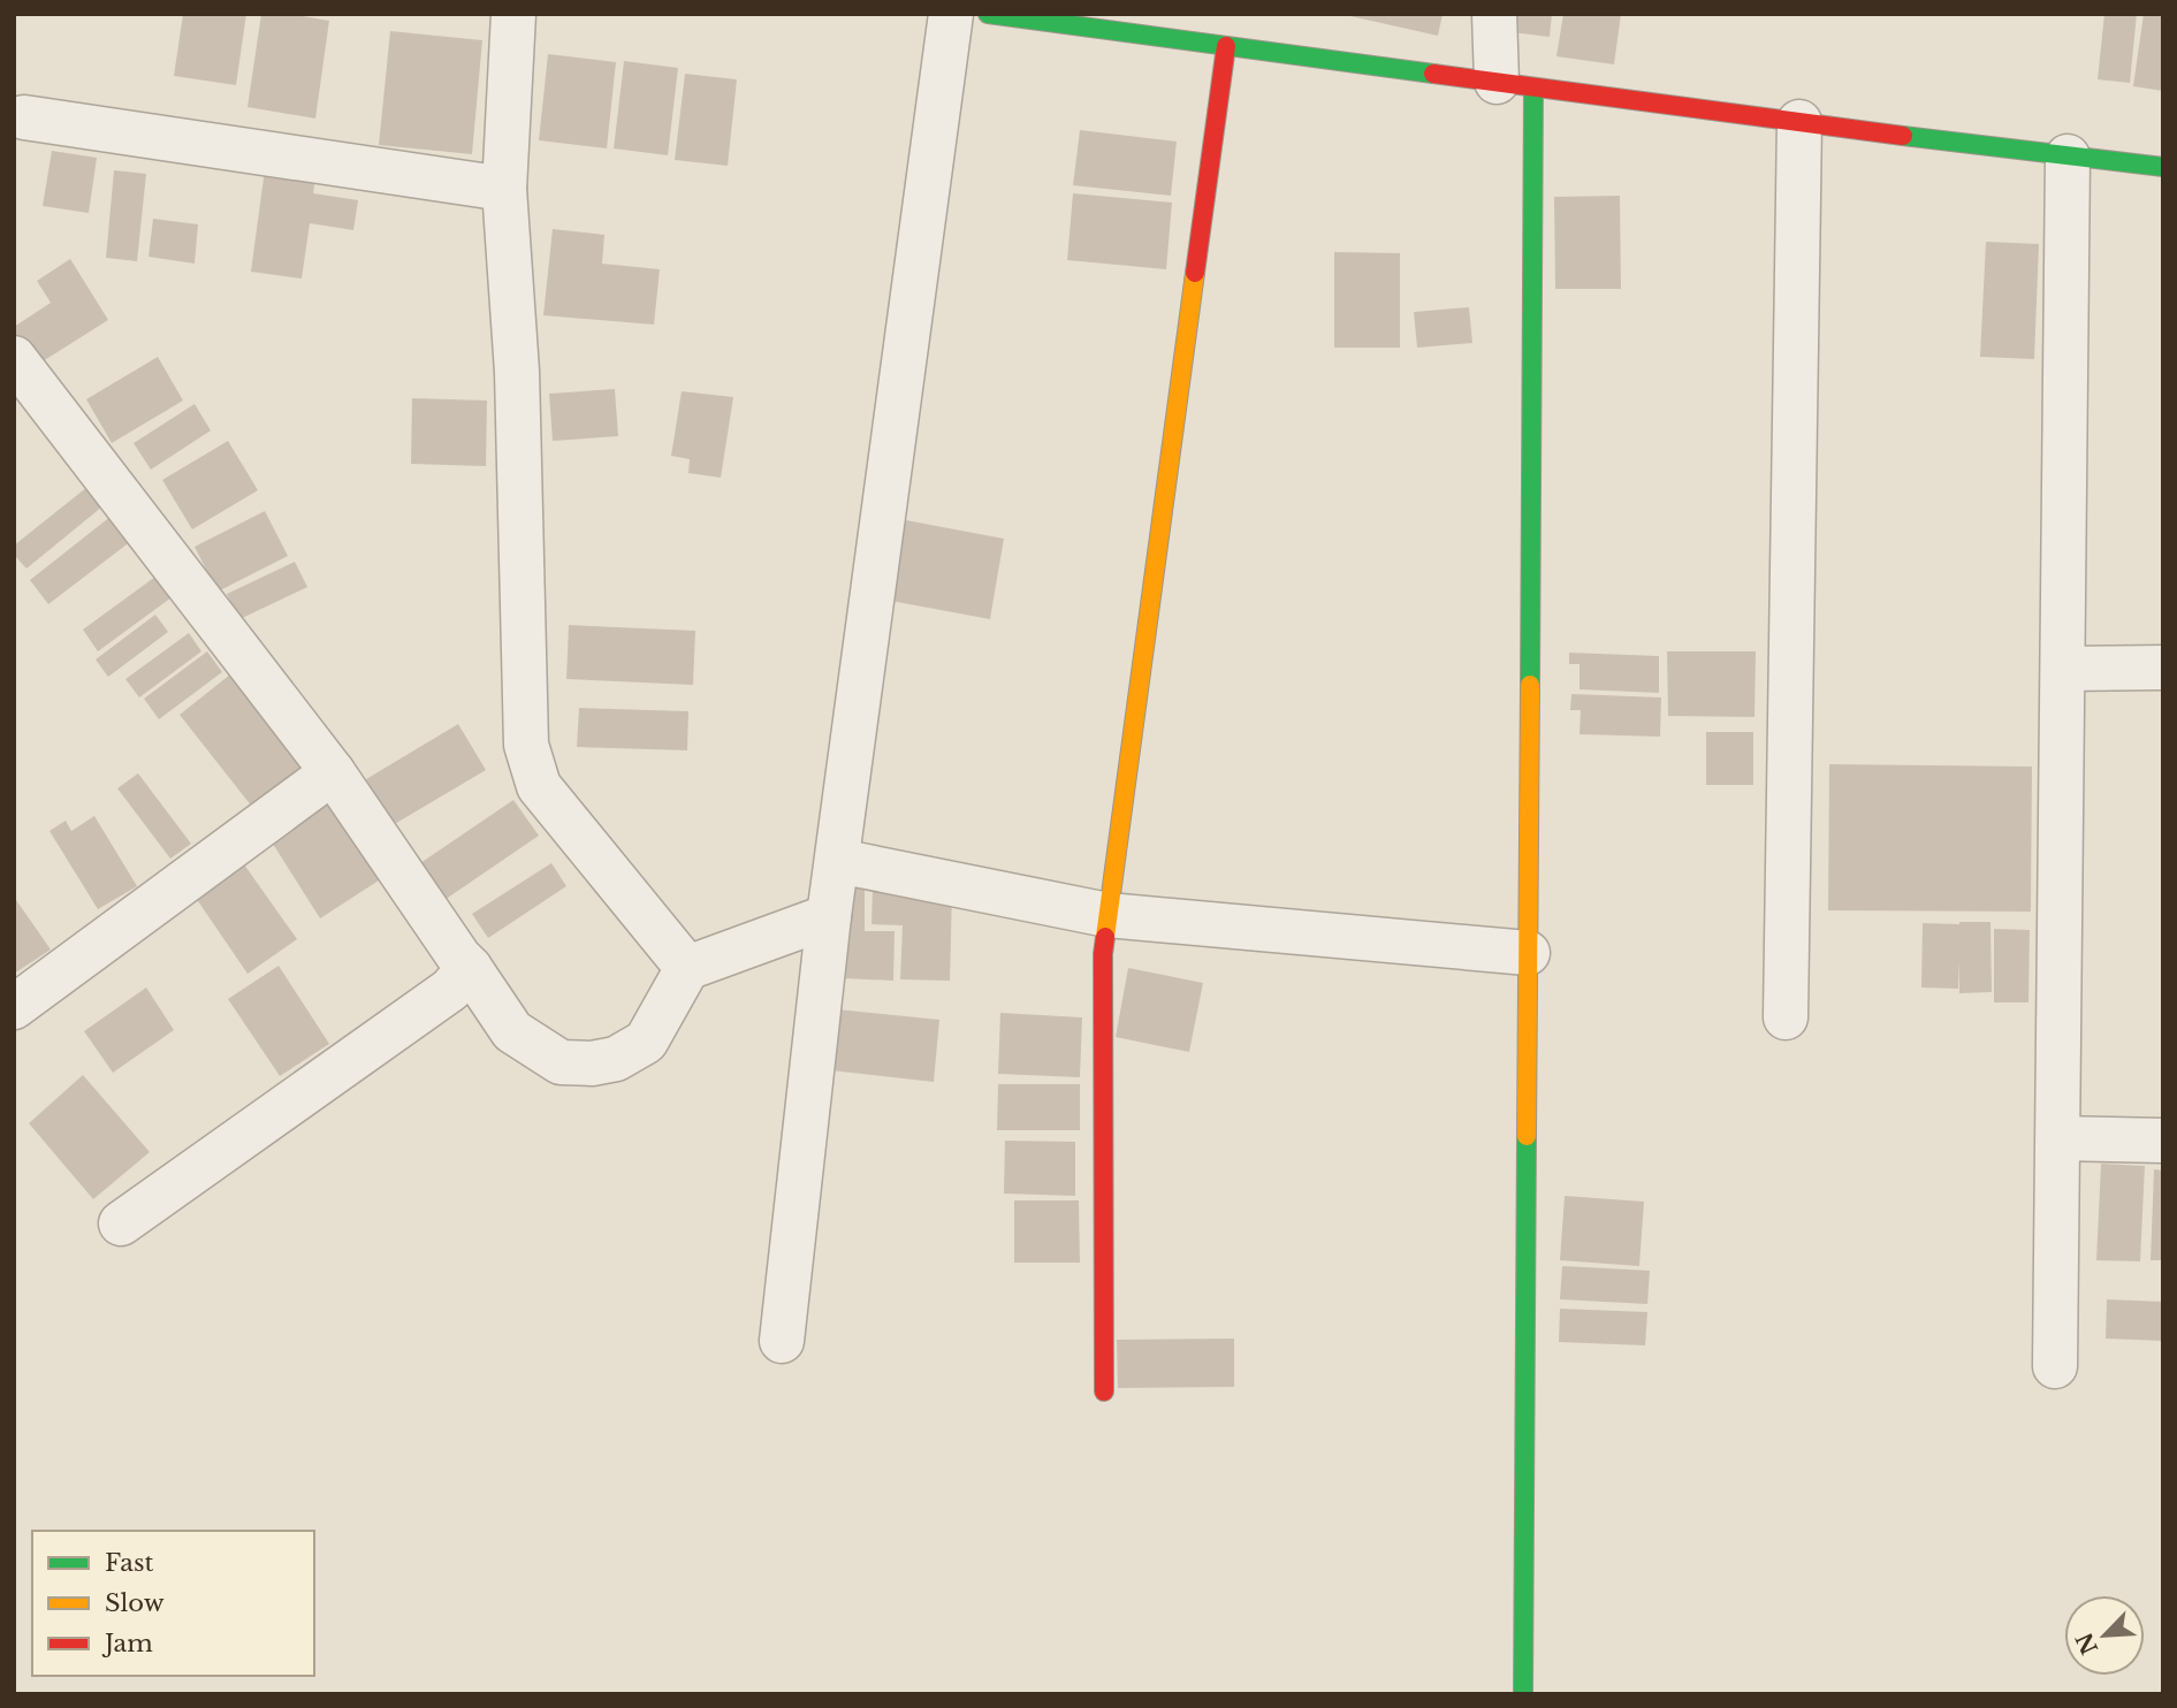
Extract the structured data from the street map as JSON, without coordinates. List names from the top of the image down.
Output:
{
  "legend": ["Fast", "Slow", "Jam"],
  "north": "bottom left"
}
